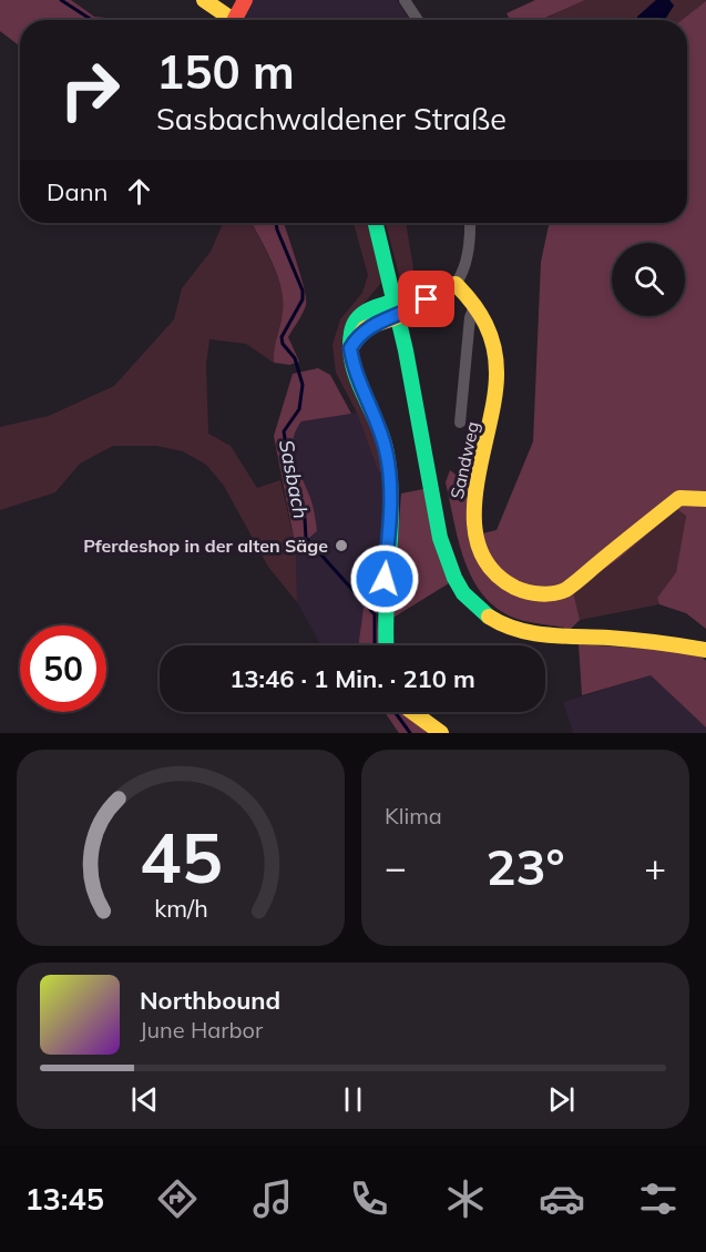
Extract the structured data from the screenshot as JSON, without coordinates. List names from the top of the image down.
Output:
{
  "streets": {
    "main road": ["Sandweg"]
  },
  "water": ["Sasbach"],
  "places": ["Pferdeshop in der alten Säge"],
  "page": {
    "turn": ["150 m", "Sasbachwaldener Straße"],
    "then": "Dann",
    "limit": "50",
    "trip": "13:46 · 1 Min. · 210 m",
    "tile": "Klima",
    "heat": ["−", "23°", "+"],
    "song": ["Northbound", "June Harbor"],
    "tabs": "13:45",
    "gauge": ["45", "km/h"]
  }
}
